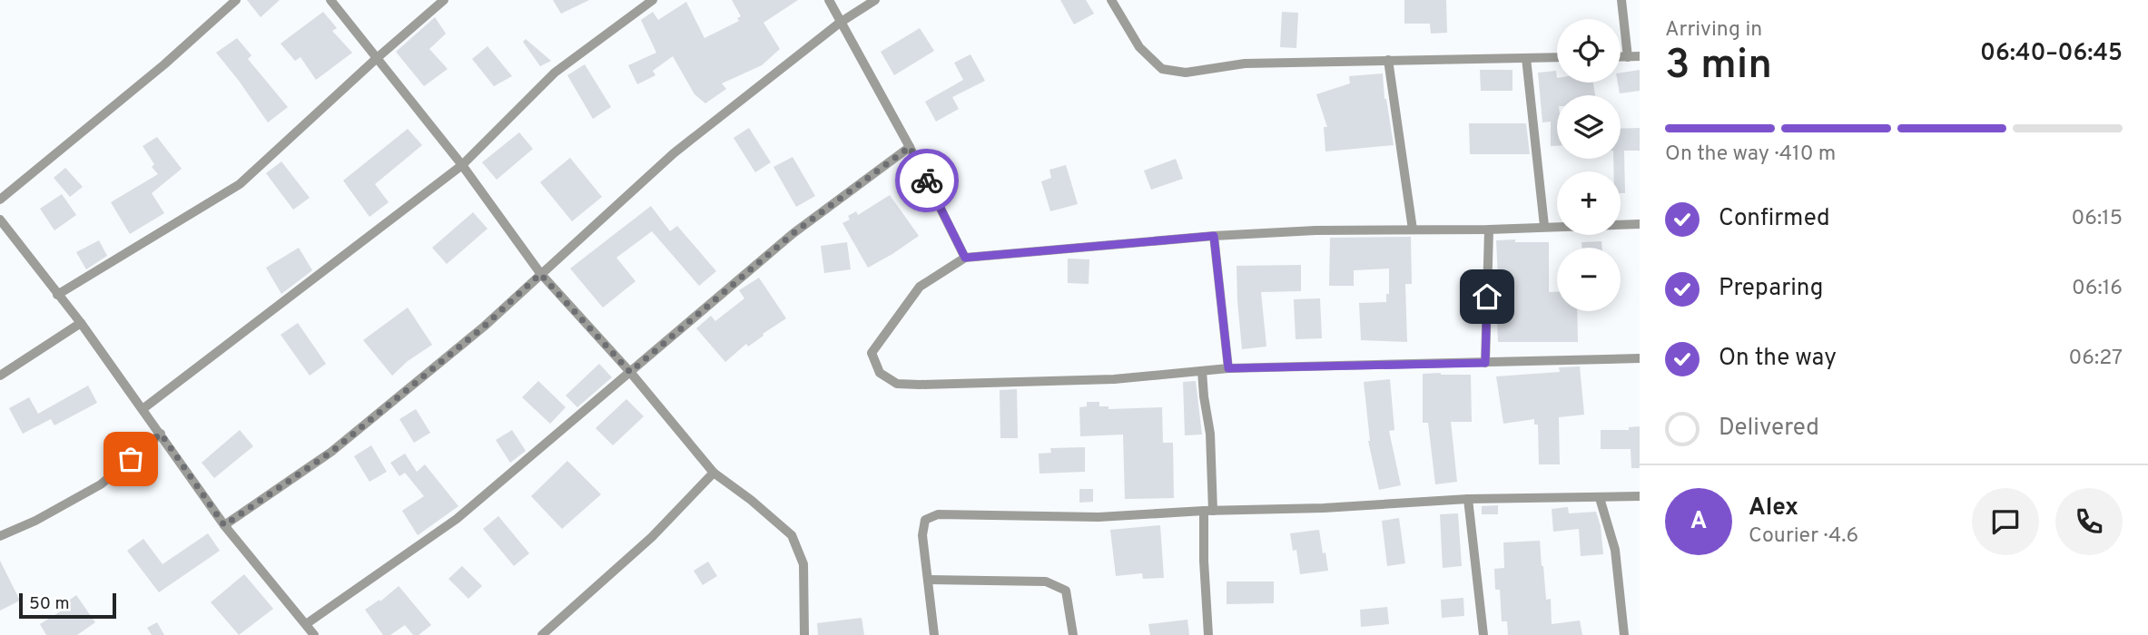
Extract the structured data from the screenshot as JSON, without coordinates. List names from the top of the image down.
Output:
{
  "scale_bar": "50 m",
  "page": {
    "heading": ["3 min", "Arriving in", "06:40–06:45"],
    "panel": ["Alex", "Courier · 4.6"],
    "map_buttons": ["+", "−"],
    "bar": "On the way · 410 m",
    "list": [
      ["Confirmed", "06:15"],
      ["Preparing", "06:16"],
      ["On the way", "06:27"],
      "Delivered"
    ],
    "round": "A",
    "scale": "50 m"
  }
}
